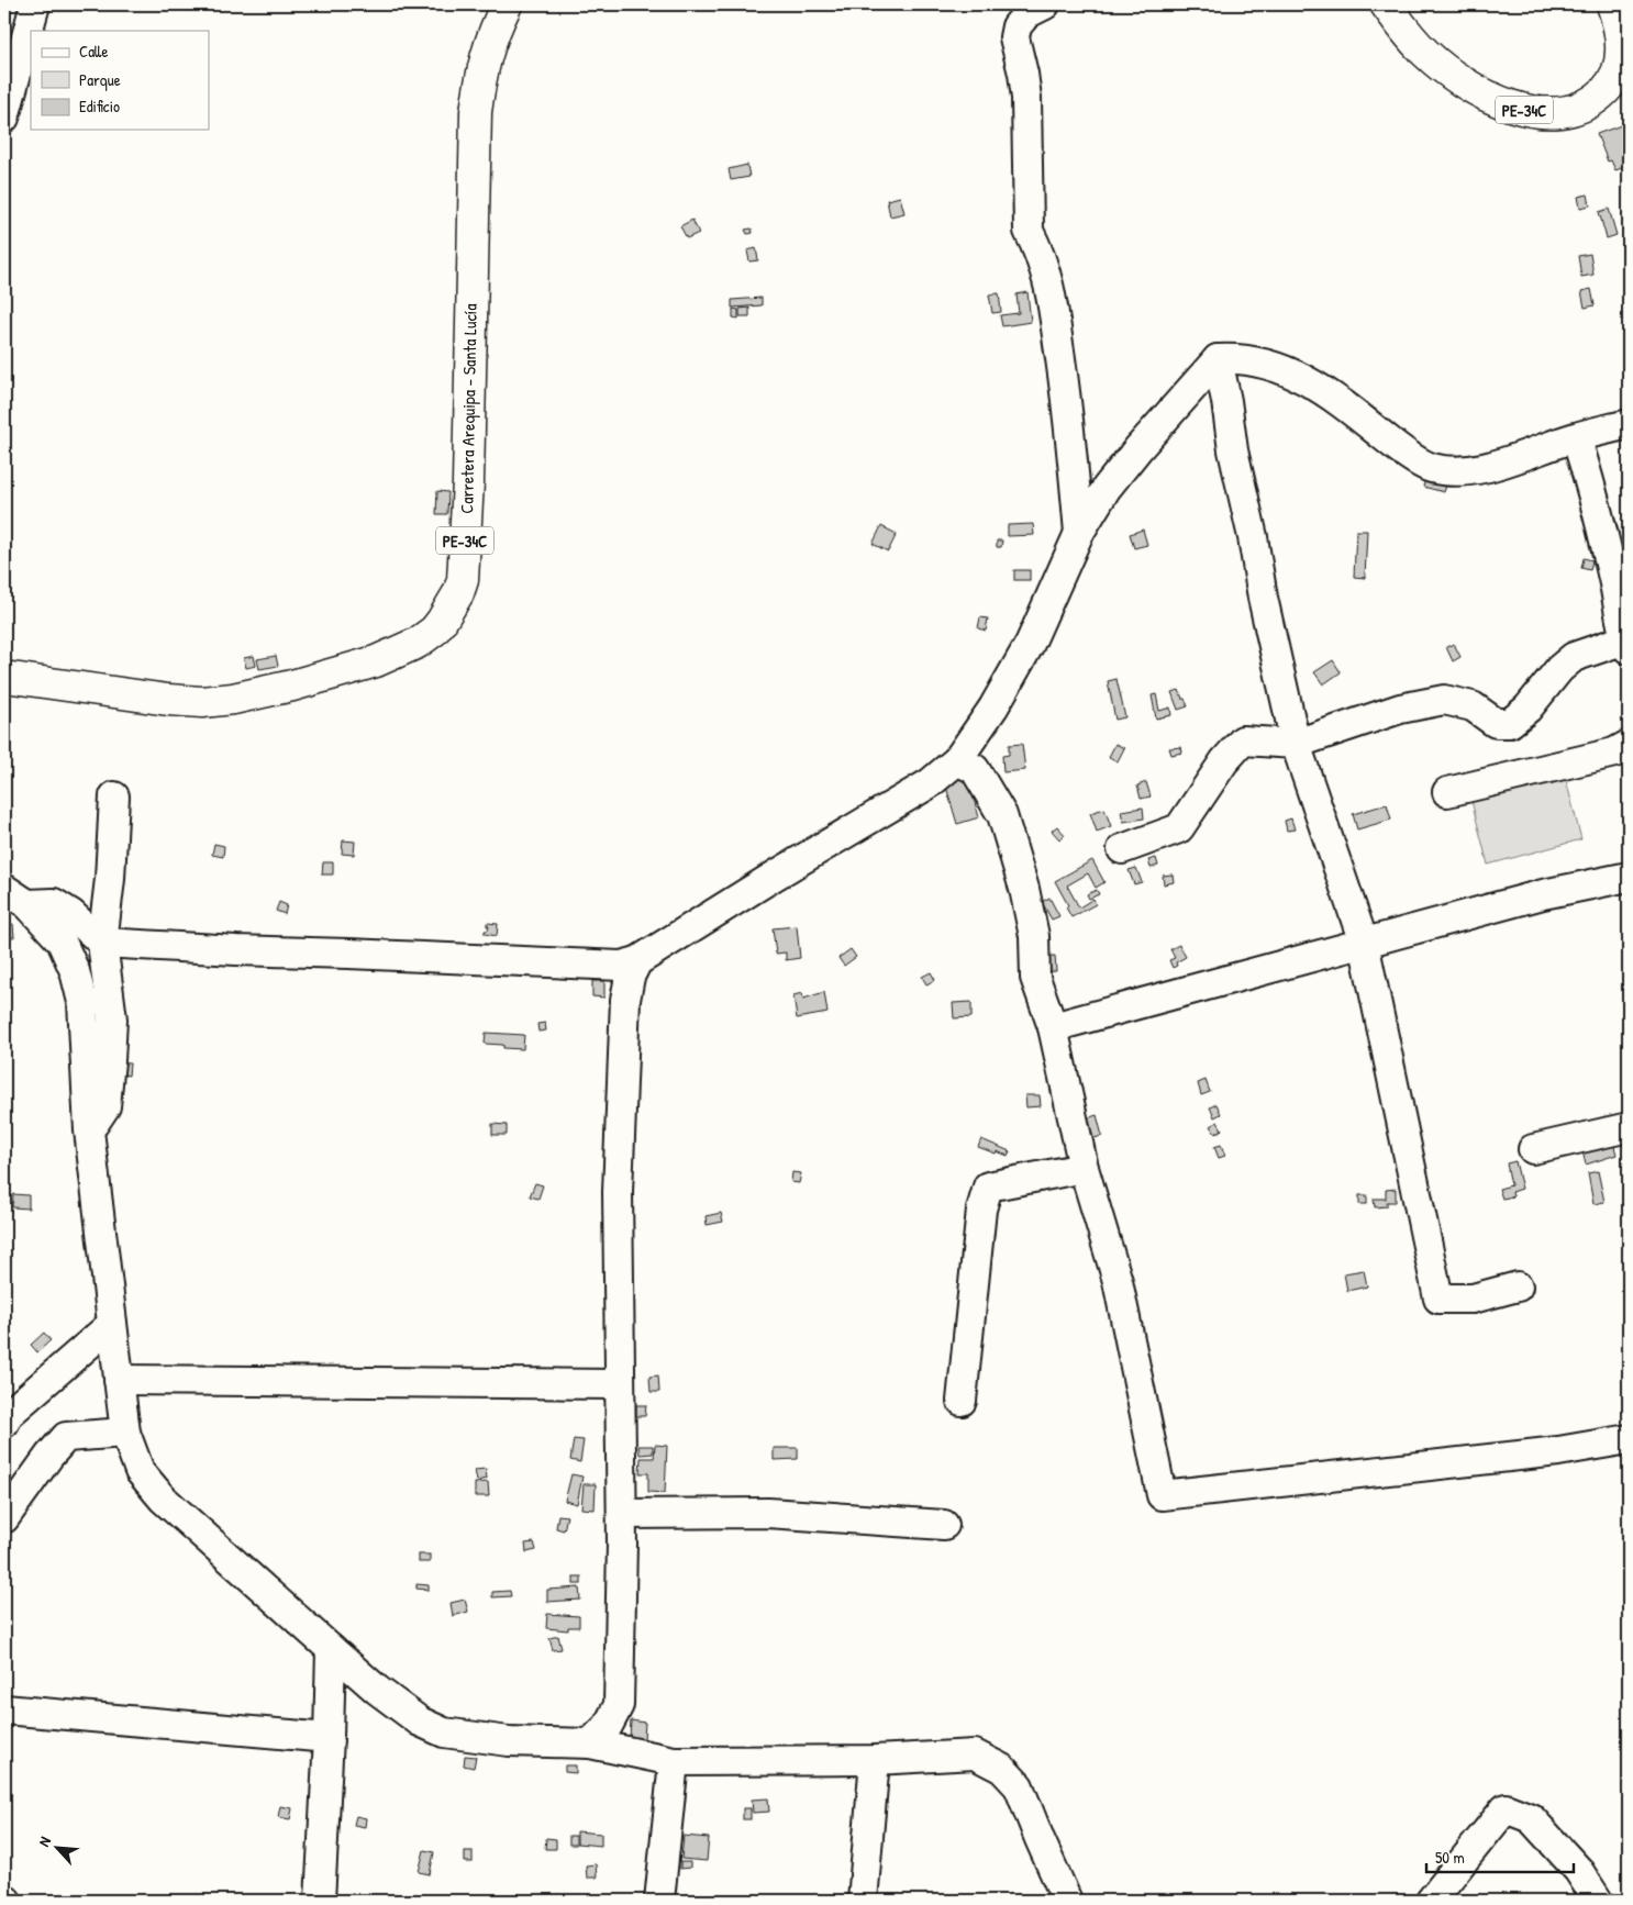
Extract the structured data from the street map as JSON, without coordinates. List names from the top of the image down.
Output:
{
  "streets": {
    "main road": ["PE-34C", "Carretera Arequipa - Santa Lucía"]
  },
  "legend": ["Calle", "Parque", "Edificio"],
  "scale_bar": "50 m",
  "north": "top left"
}
